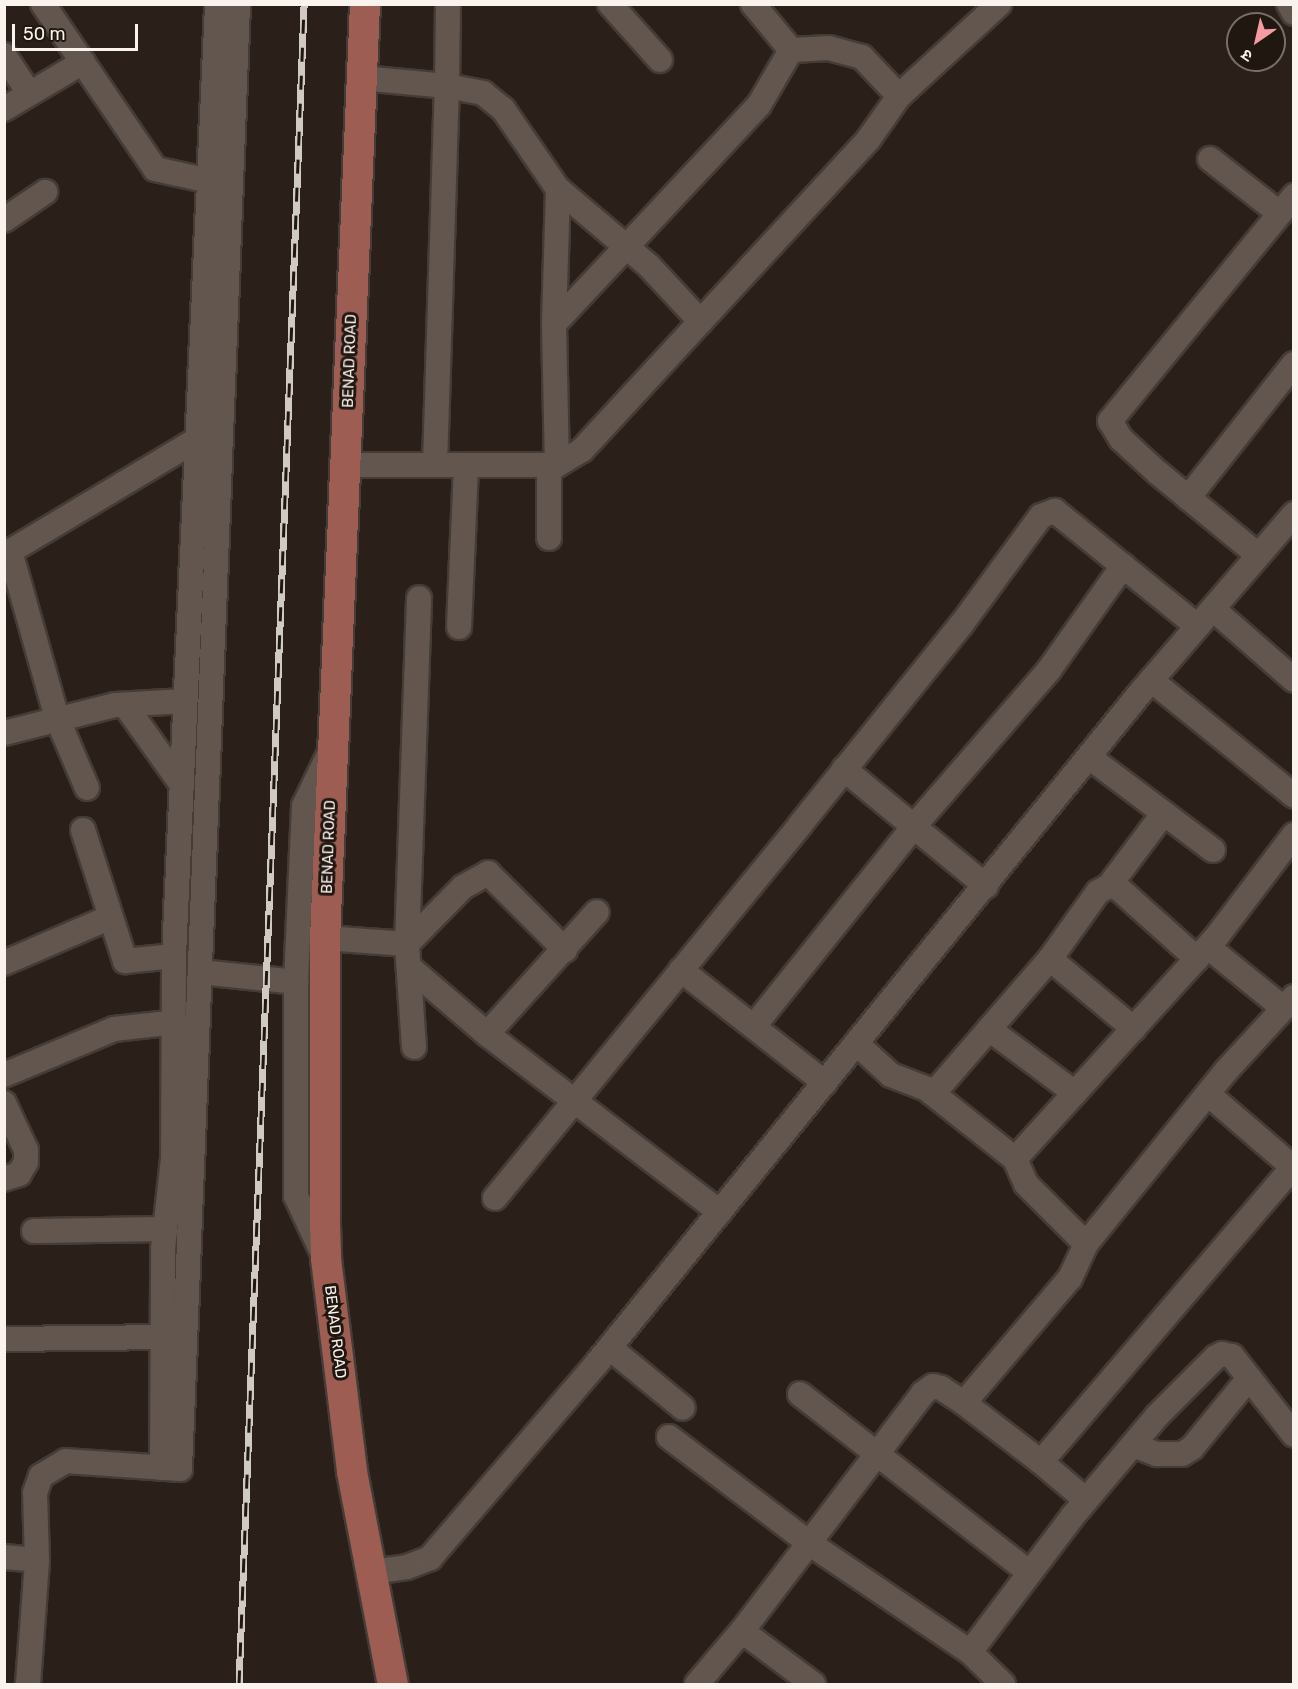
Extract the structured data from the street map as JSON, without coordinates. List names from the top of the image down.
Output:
{
  "streets": {
    "main road": ["BENAD ROAD"]
  },
  "scale_bar": "50 m",
  "north": "bottom left"
}
